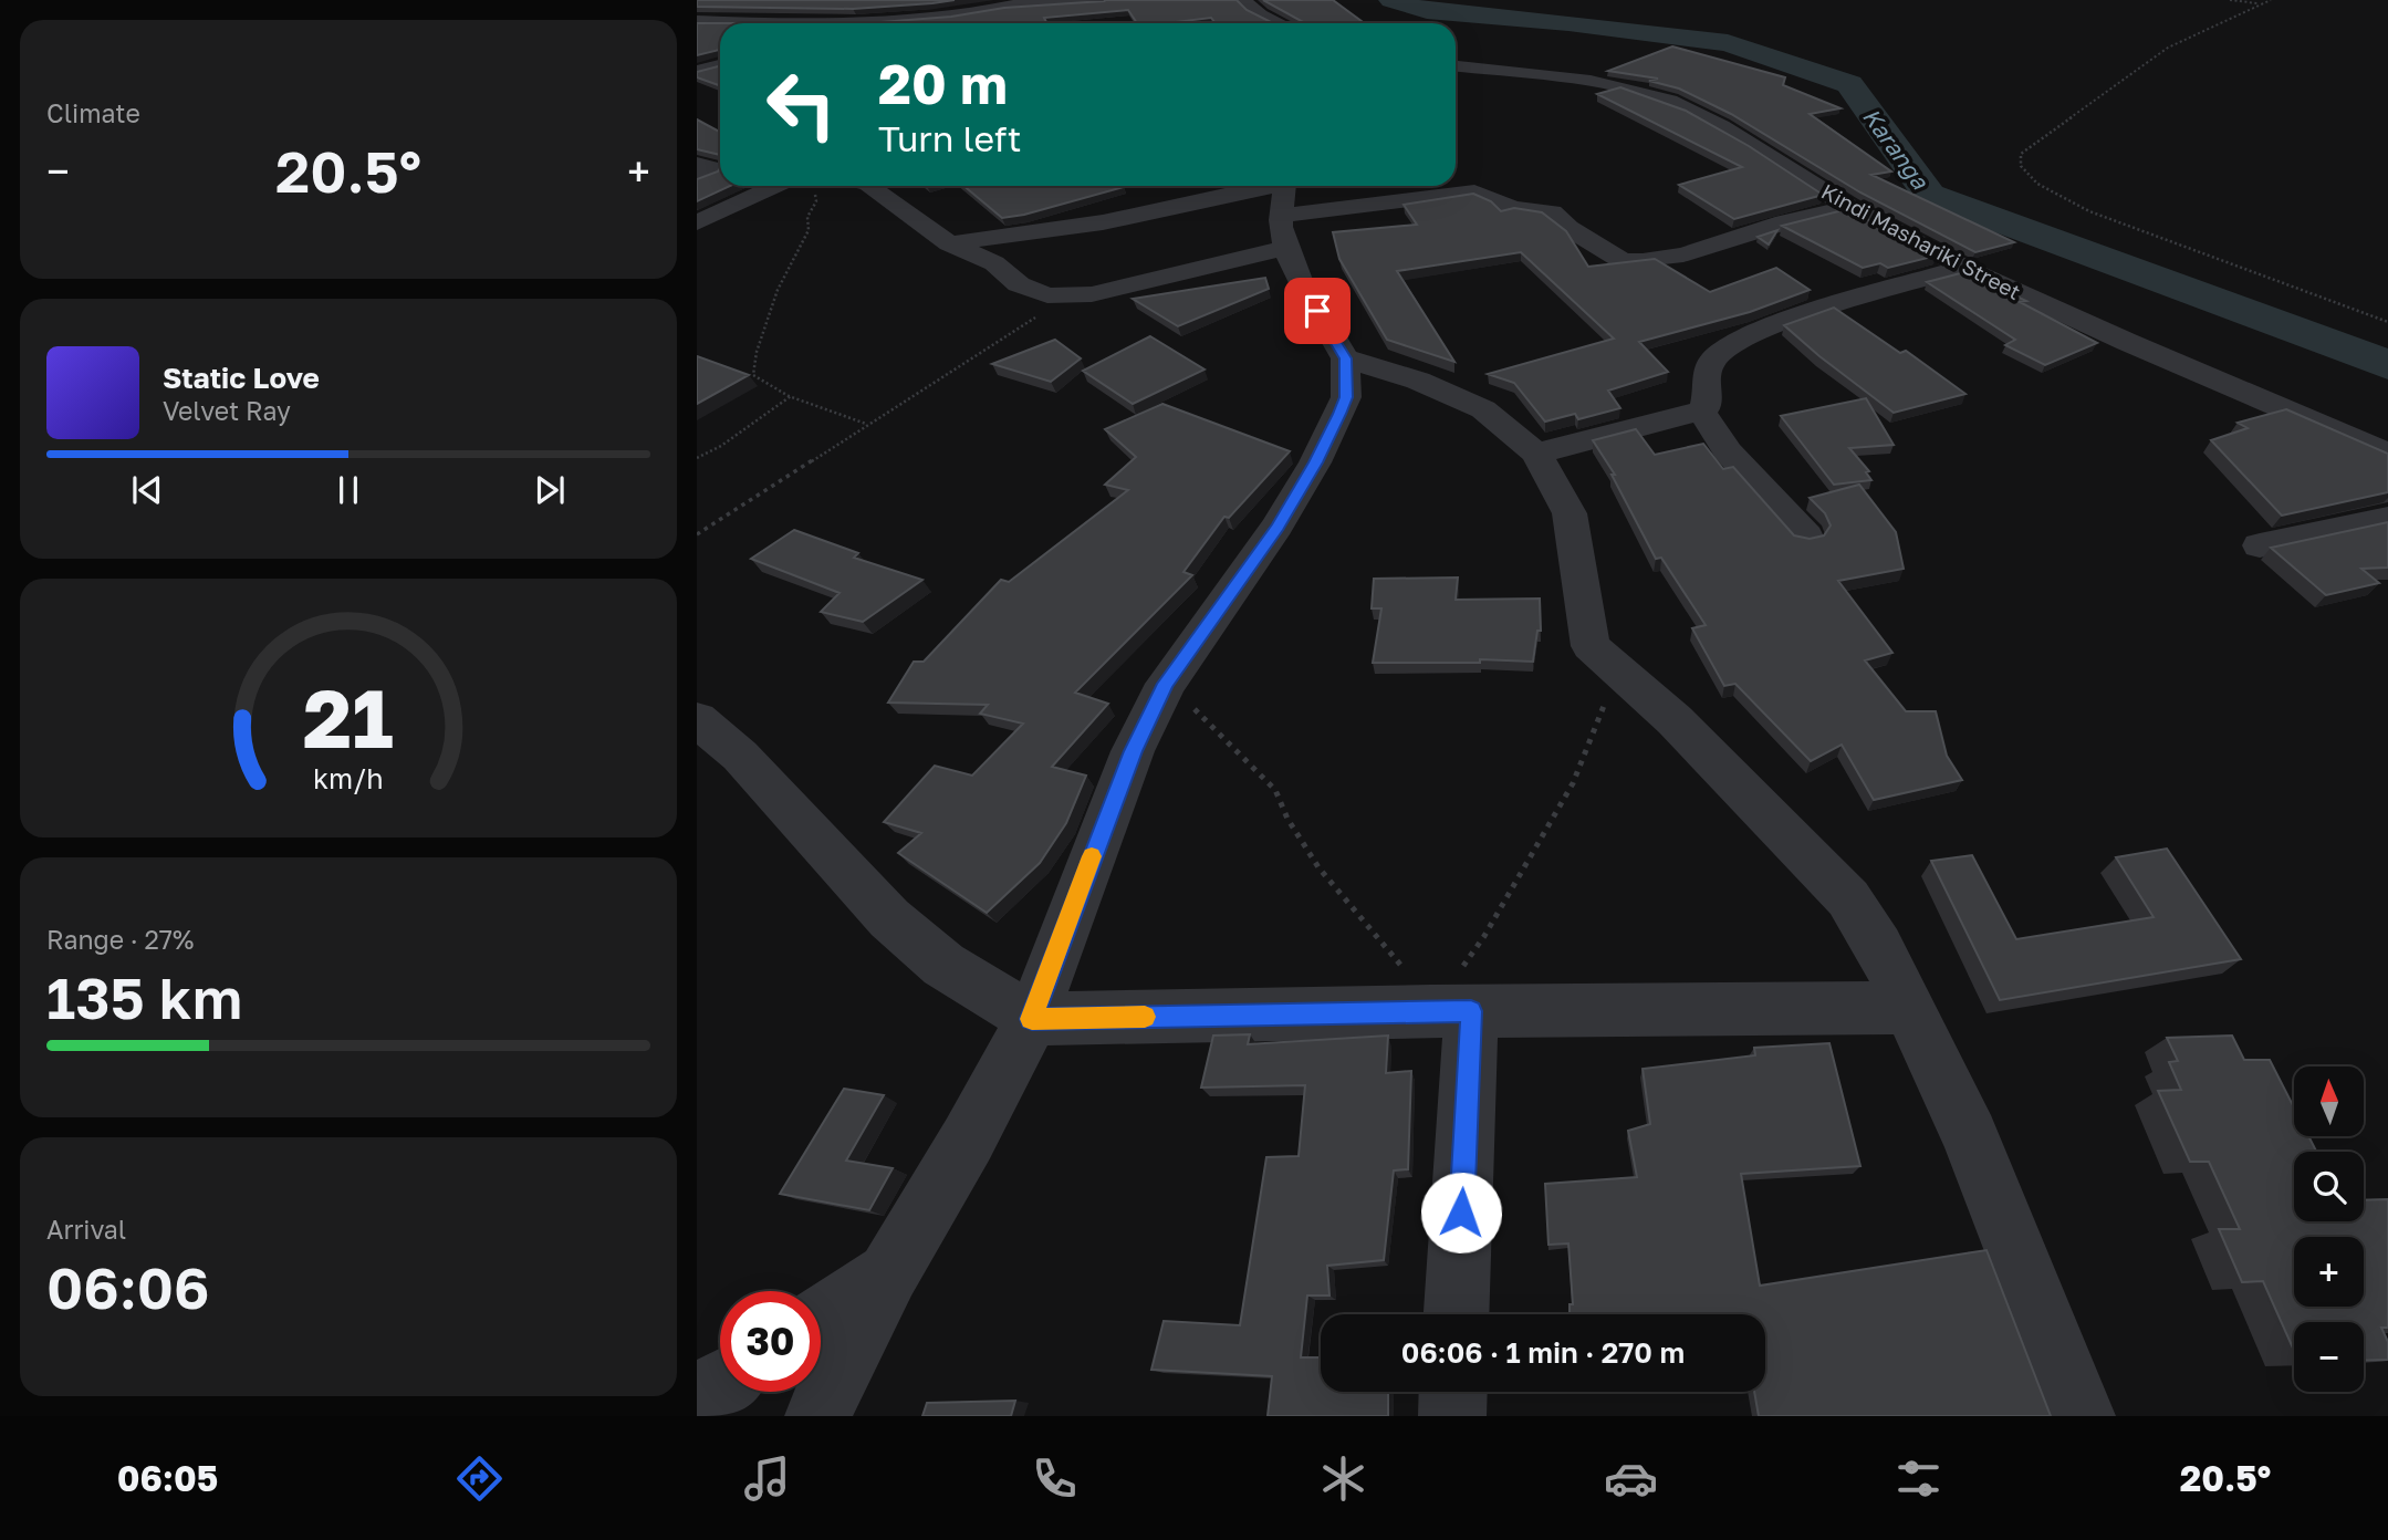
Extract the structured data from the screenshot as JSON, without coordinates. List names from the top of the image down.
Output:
{
  "streets": {
    "street": ["Kindi Mashariki Street"]
  },
  "water": ["Karanga"],
  "north": "top",
  "page": {
    "tile": [
      "Climate",
      ["Range · 27%", "135 km"],
      ["Arrival", "06:06"]
    ],
    "turn": ["20 m", "Turn left"],
    "heat": ["−", "20.5°", "+"],
    "song": ["Static Love", "Velvet Ray"],
    "map_buttons": ["+", "−"],
    "limit": "30",
    "trip": "06:06 · 1 min · 270 m",
    "tabs": ["06:05", "20.5°"],
    "gauge": ["21", "km/h"]
  }
}
